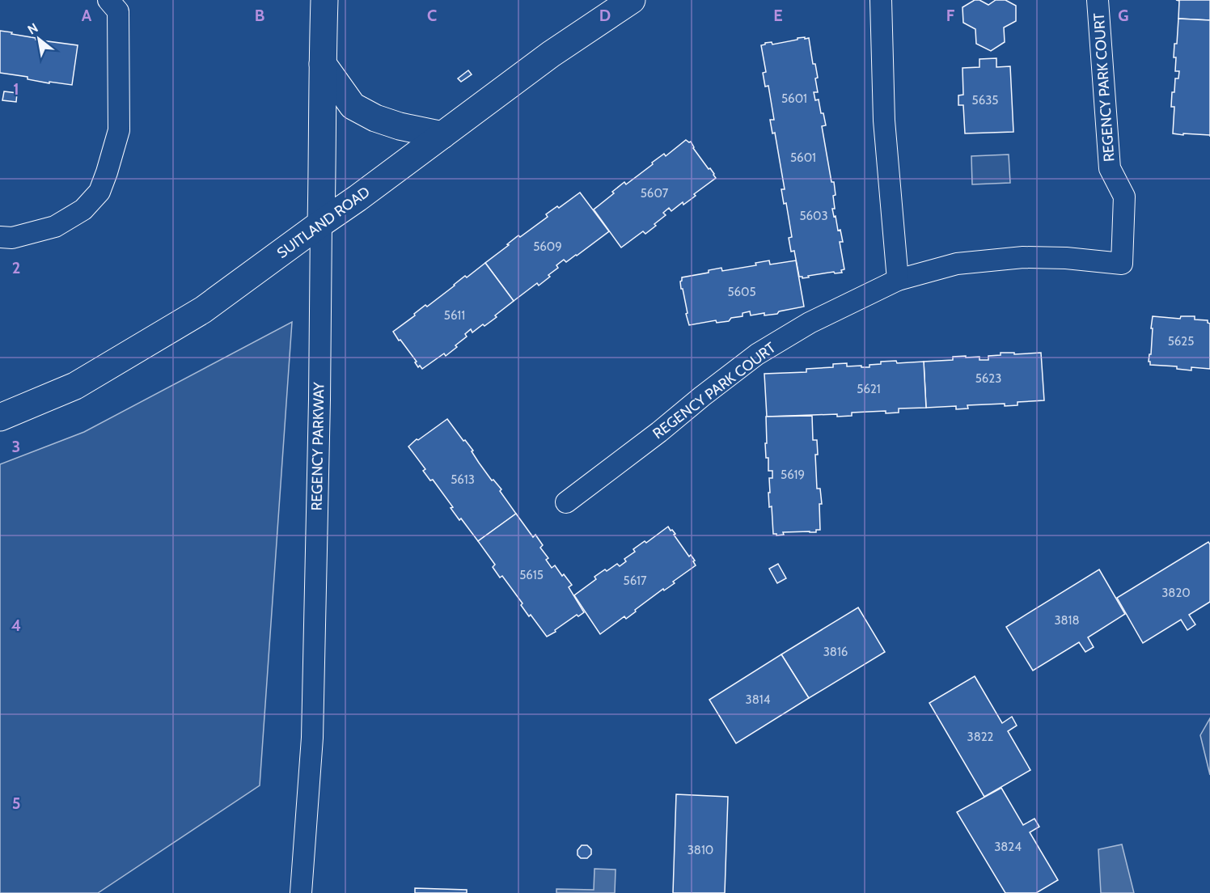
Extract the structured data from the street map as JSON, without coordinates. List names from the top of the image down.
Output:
{
  "streets": {
    "main road": ["SUITLAND ROAD", "REGENCY PARKWAY"],
    "street": ["REGENCY PARK COURT"]
  },
  "crossings": [
    ["SUITLAND ROAD", "REGENCY PARKWAY"]
  ],
  "house_numbers": [
    "5601",
    "5635",
    "5601",
    "5607",
    "5603",
    "5609",
    "5605",
    "5611",
    "5625",
    "5623",
    "5621",
    "5619",
    "5613",
    "5615",
    "5617",
    "3820",
    "3818",
    "3816",
    "3814",
    "3822",
    "3824",
    "3810"
  ],
  "north": "top left",
  "grid": {
    "columns": [
      "A",
      "B",
      "C",
      "D",
      "E",
      "F",
      "G"
    ],
    "rows": [
      "1",
      "2",
      "3",
      "4",
      "5"
    ]
  }
}
